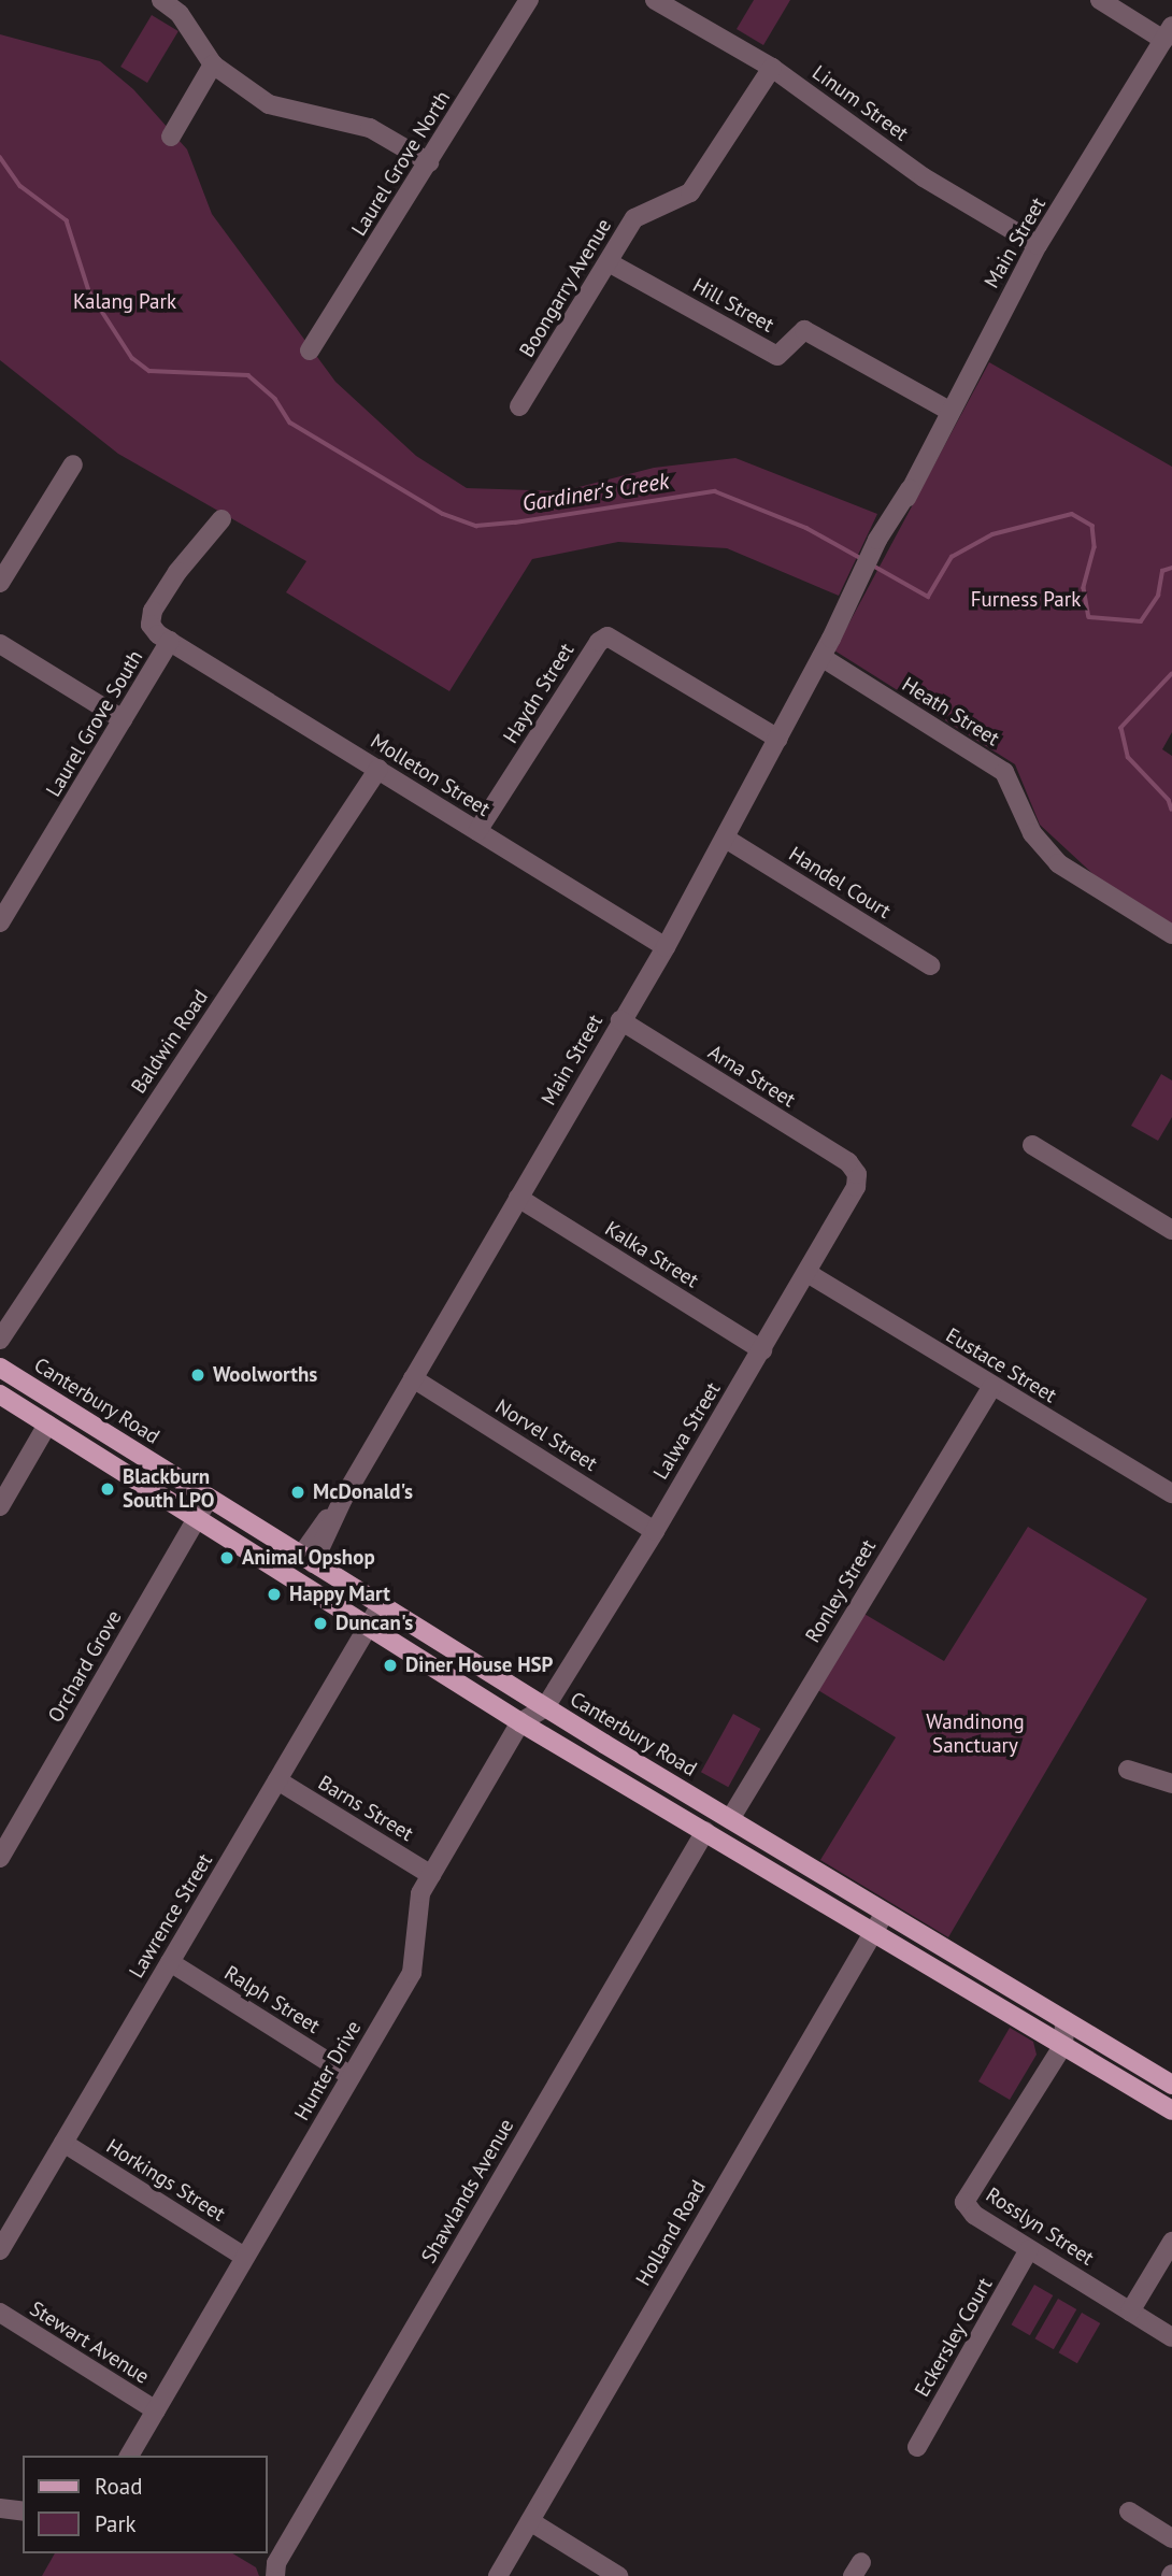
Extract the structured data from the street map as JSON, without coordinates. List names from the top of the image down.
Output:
{
  "streets": {
    "main road": ["Canterbury Road"],
    "street": [
      "Linum Street",
      "Laurel Grove North",
      "Main Street",
      "Boongarry Avenue",
      "Hill Street",
      "Haydn Street",
      "Heath Street",
      "Laurel Grove South",
      "Molleton Street",
      "Handel Court",
      "Baldwin Road",
      "Arna Street",
      "Kalka Street",
      "Eustace Street",
      "Lalwa Street",
      "Norvel Street",
      "Ronley Street",
      "Orchard Grove",
      "Barns Street",
      "Lawrence Street",
      "Ralph Street",
      "Hunter Drive",
      "Horkings Street",
      "Shawlands Avenue",
      "Rosslyn Street",
      "Holland Road",
      "Eckersley Court",
      "Stewart Avenue"
    ]
  },
  "crossings": [
    ["Linum Street", "Main Street"],
    ["Linum Street", "Boongarry Avenue"],
    ["Main Street", "Hill Street"],
    ["Main Street", "Haydn Street"],
    ["Main Street", "Heath Street"],
    ["Main Street", "Molleton Street"],
    ["Main Street", "Handel Court"],
    ["Main Street", "Arna Street"],
    ["Main Street", "Kalka Street"],
    ["Main Street", "Canterbury Road"],
    ["Main Street", "Norvel Street"],
    ["Boongarry Avenue", "Hill Street"],
    ["Haydn Street", "Molleton Street"],
    ["Laurel Grove South", "Molleton Street"],
    ["Molleton Street", "Baldwin Road"],
    ["Arna Street", "Lalwa Street"],
    ["Kalka Street", "Lalwa Street"],
    ["Eustace Street", "Lalwa Street"],
    ["Eustace Street", "Ronley Street"],
    ["Canterbury Road", "Lalwa Street"],
    ["Canterbury Road", "Ronley Street"],
    ["Canterbury Road", "Orchard Grove"],
    ["Canterbury Road", "Lawrence Street"],
    ["Canterbury Road", "Hunter Drive"],
    ["Canterbury Road", "Holland Road"],
    ["Lalwa Street", "Norvel Street"],
    ["Lalwa Street", "Hunter Drive"],
    ["Barns Street", "Lawrence Street"],
    ["Barns Street", "Hunter Drive"],
    ["Lawrence Street", "Ralph Street"],
    ["Lawrence Street", "Horkings Street"],
    ["Ralph Street", "Hunter Drive"],
    ["Hunter Drive", "Horkings Street"],
    ["Hunter Drive", "Stewart Avenue"],
    ["Rosslyn Street", "Eckersley Court"]
  ],
  "water": ["Gardiner's Creek"],
  "parks": ["Kalang Park", "Furness Park", "Wandinong Sanctuary"],
  "places": [
    "Woolworths",
    "Blackburn South LPO",
    "McDonald's",
    "Animal Opshop",
    "Happy Mart",
    "Duncan's",
    "Diner House HSP"
  ],
  "legend": ["Road", "Park"]
}
